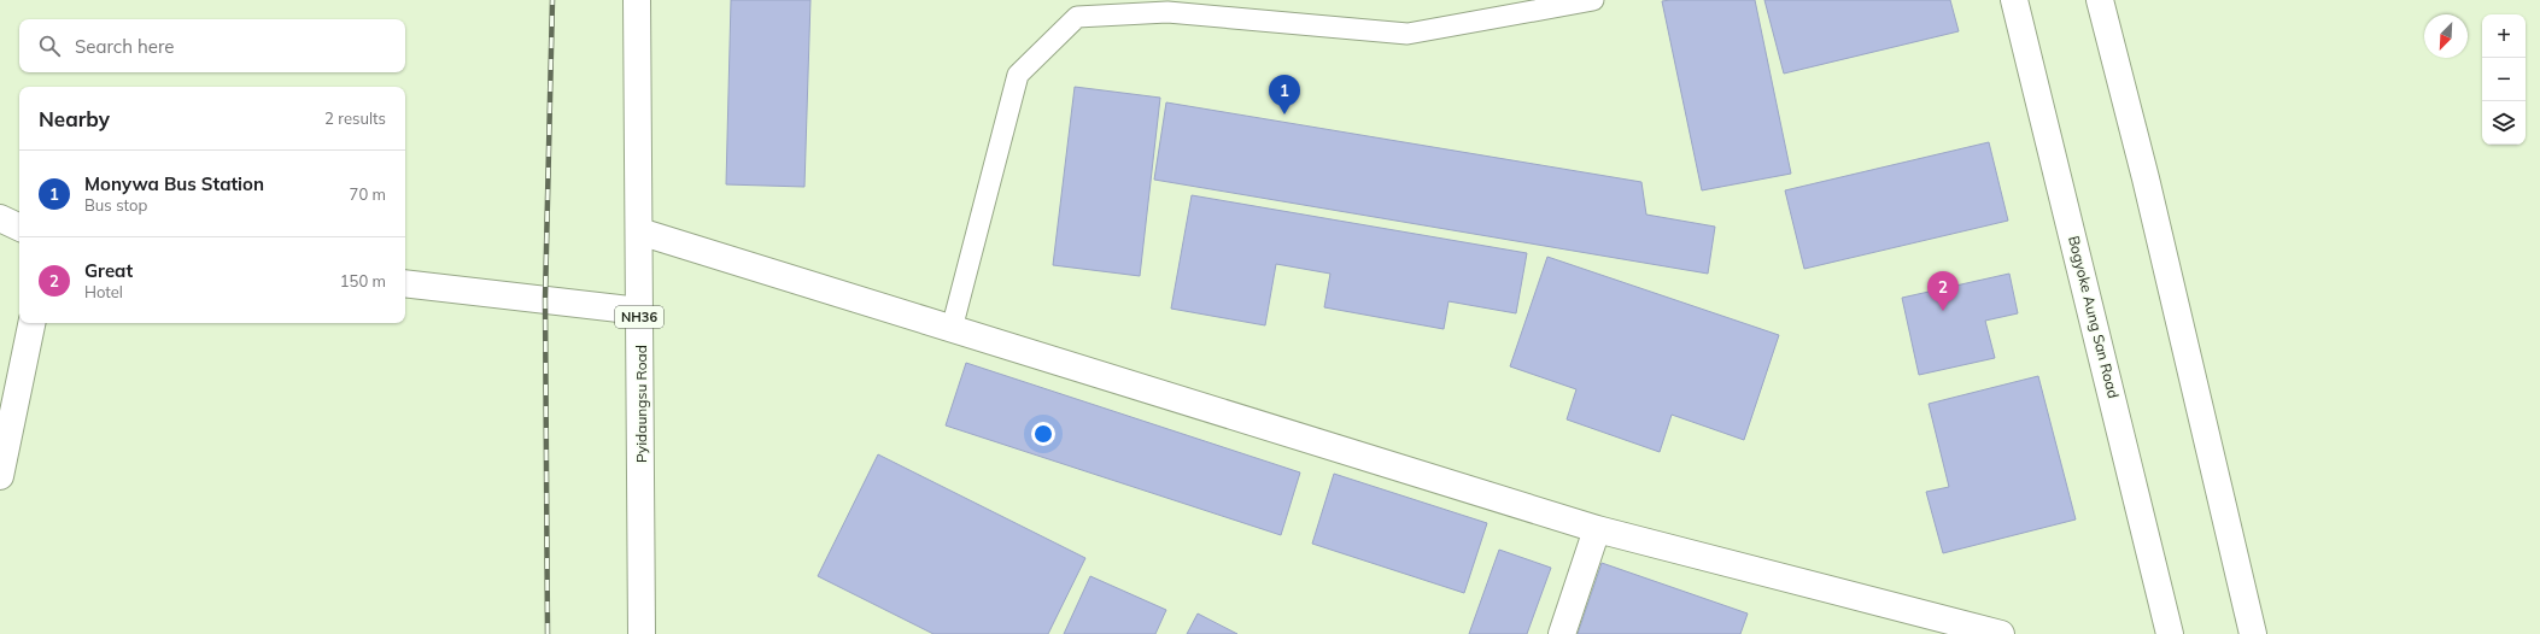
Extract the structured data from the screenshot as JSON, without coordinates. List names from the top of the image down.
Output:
{
  "streets": {
    "main road": ["NH36", "Bogyoke Aung San Road", "Pyidaungsu Road"]
  },
  "north": "bottom left",
  "page": {
    "map_buttons": ["+", "−"],
    "search": "Search here",
    "pins": ["1", "2"],
    "heading": ["Nearby", "2 results"],
    "list": [
      {
        "mark": "1",
        "name": "Monywa Bus Station",
        "note": "Bus stop",
        "value": "70 m"
      },
      {
        "mark": "2",
        "name": "Great",
        "note": "Hotel",
        "value": "150 m"
      }
    ]
  }
}
